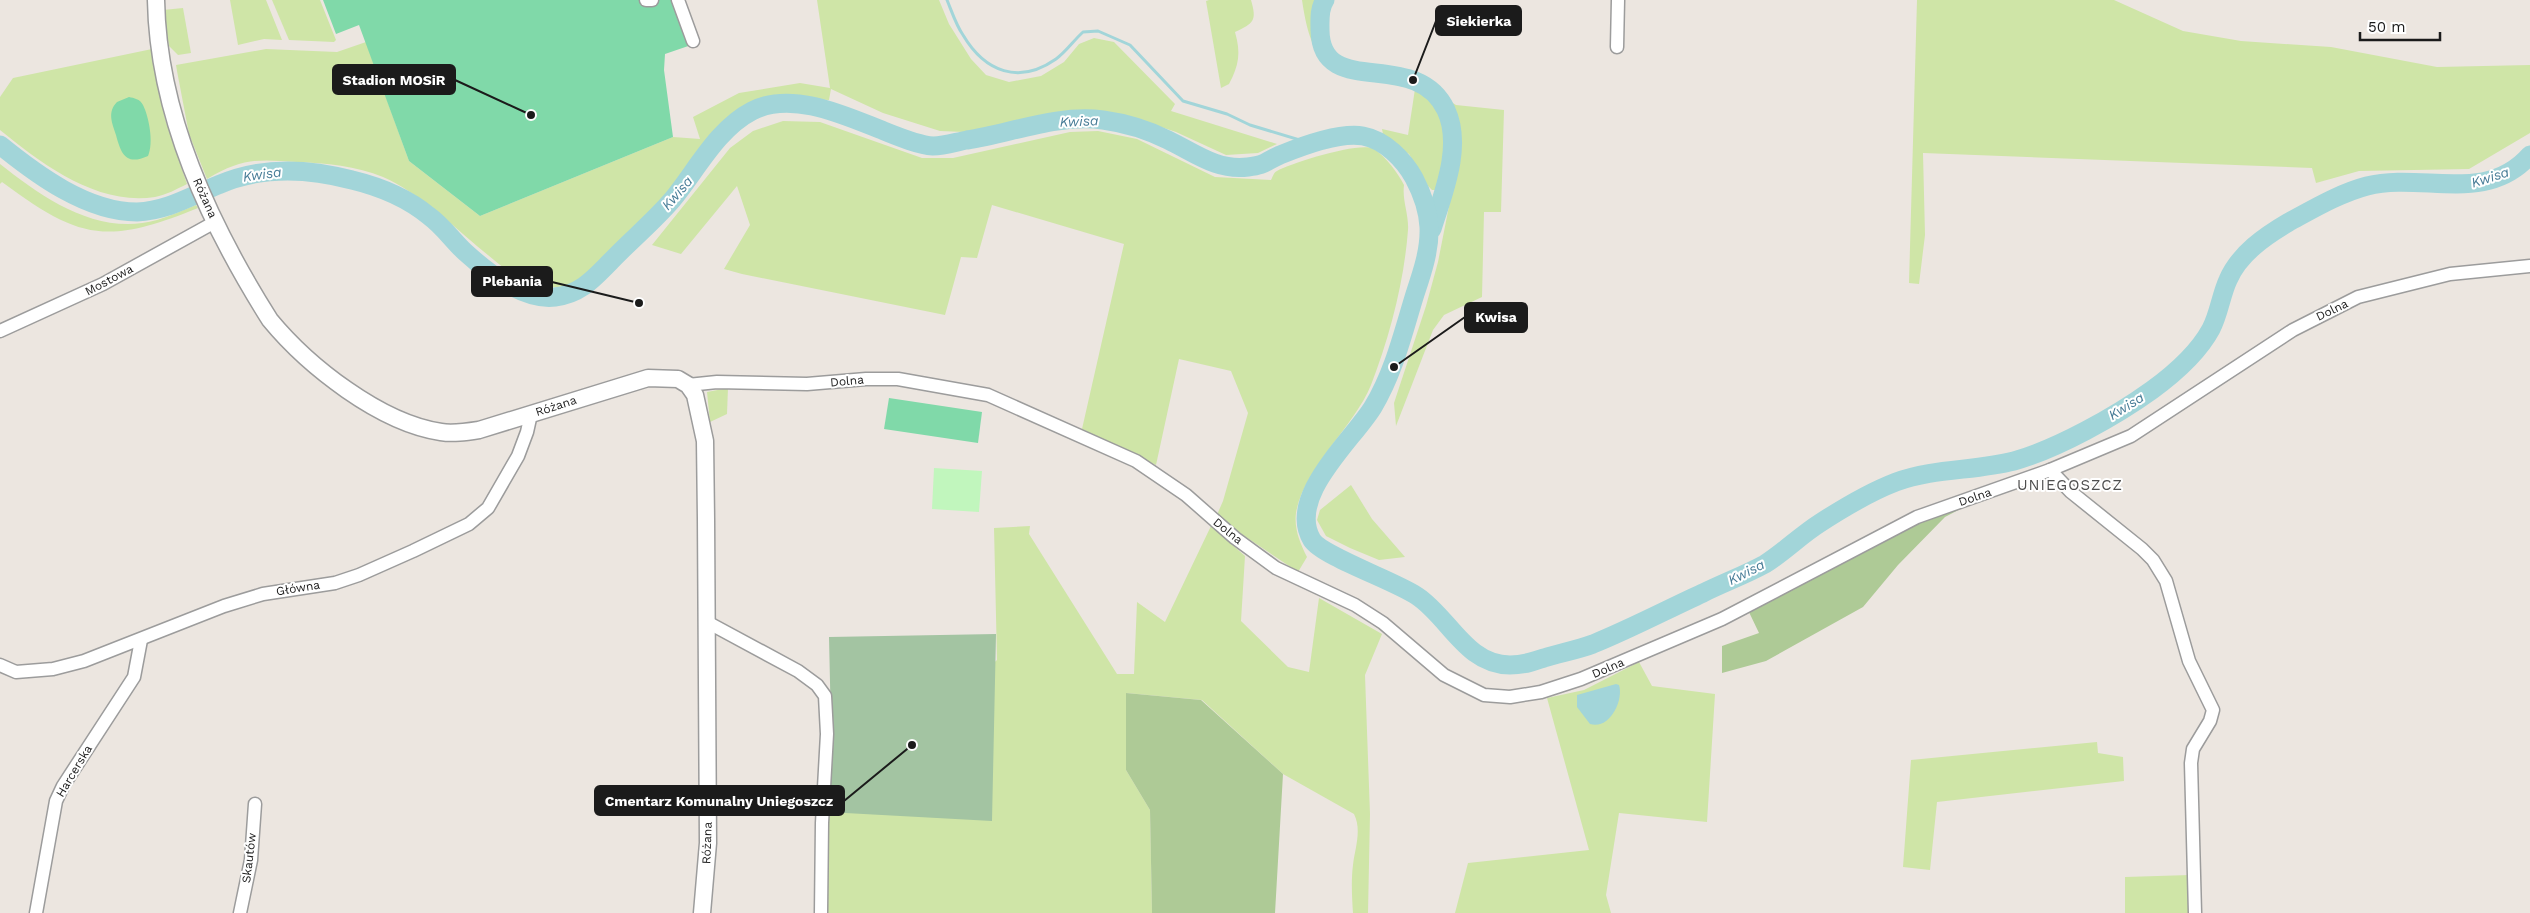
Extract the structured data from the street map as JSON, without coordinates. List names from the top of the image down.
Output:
{
  "streets": {
    "street": [
      "Różana",
      "Mostowa",
      "Dolna",
      "Główna",
      "Harcerska",
      "Skautów"
    ]
  },
  "crossings": [
    ["Różana", "Mostowa"],
    ["Różana", "Dolna"],
    ["Różana", "Główna"],
    ["Główna", "Harcerska"]
  ],
  "districts": ["UNIEGOSZCZ"],
  "water": ["Kwisa"],
  "places": [
    "Siekierka",
    "Stadion MOSiR",
    "Plebania",
    "Kwisa",
    "Cmentarz Komunalny Uniegoszcz"
  ],
  "scale_bar": "50 m"
}
